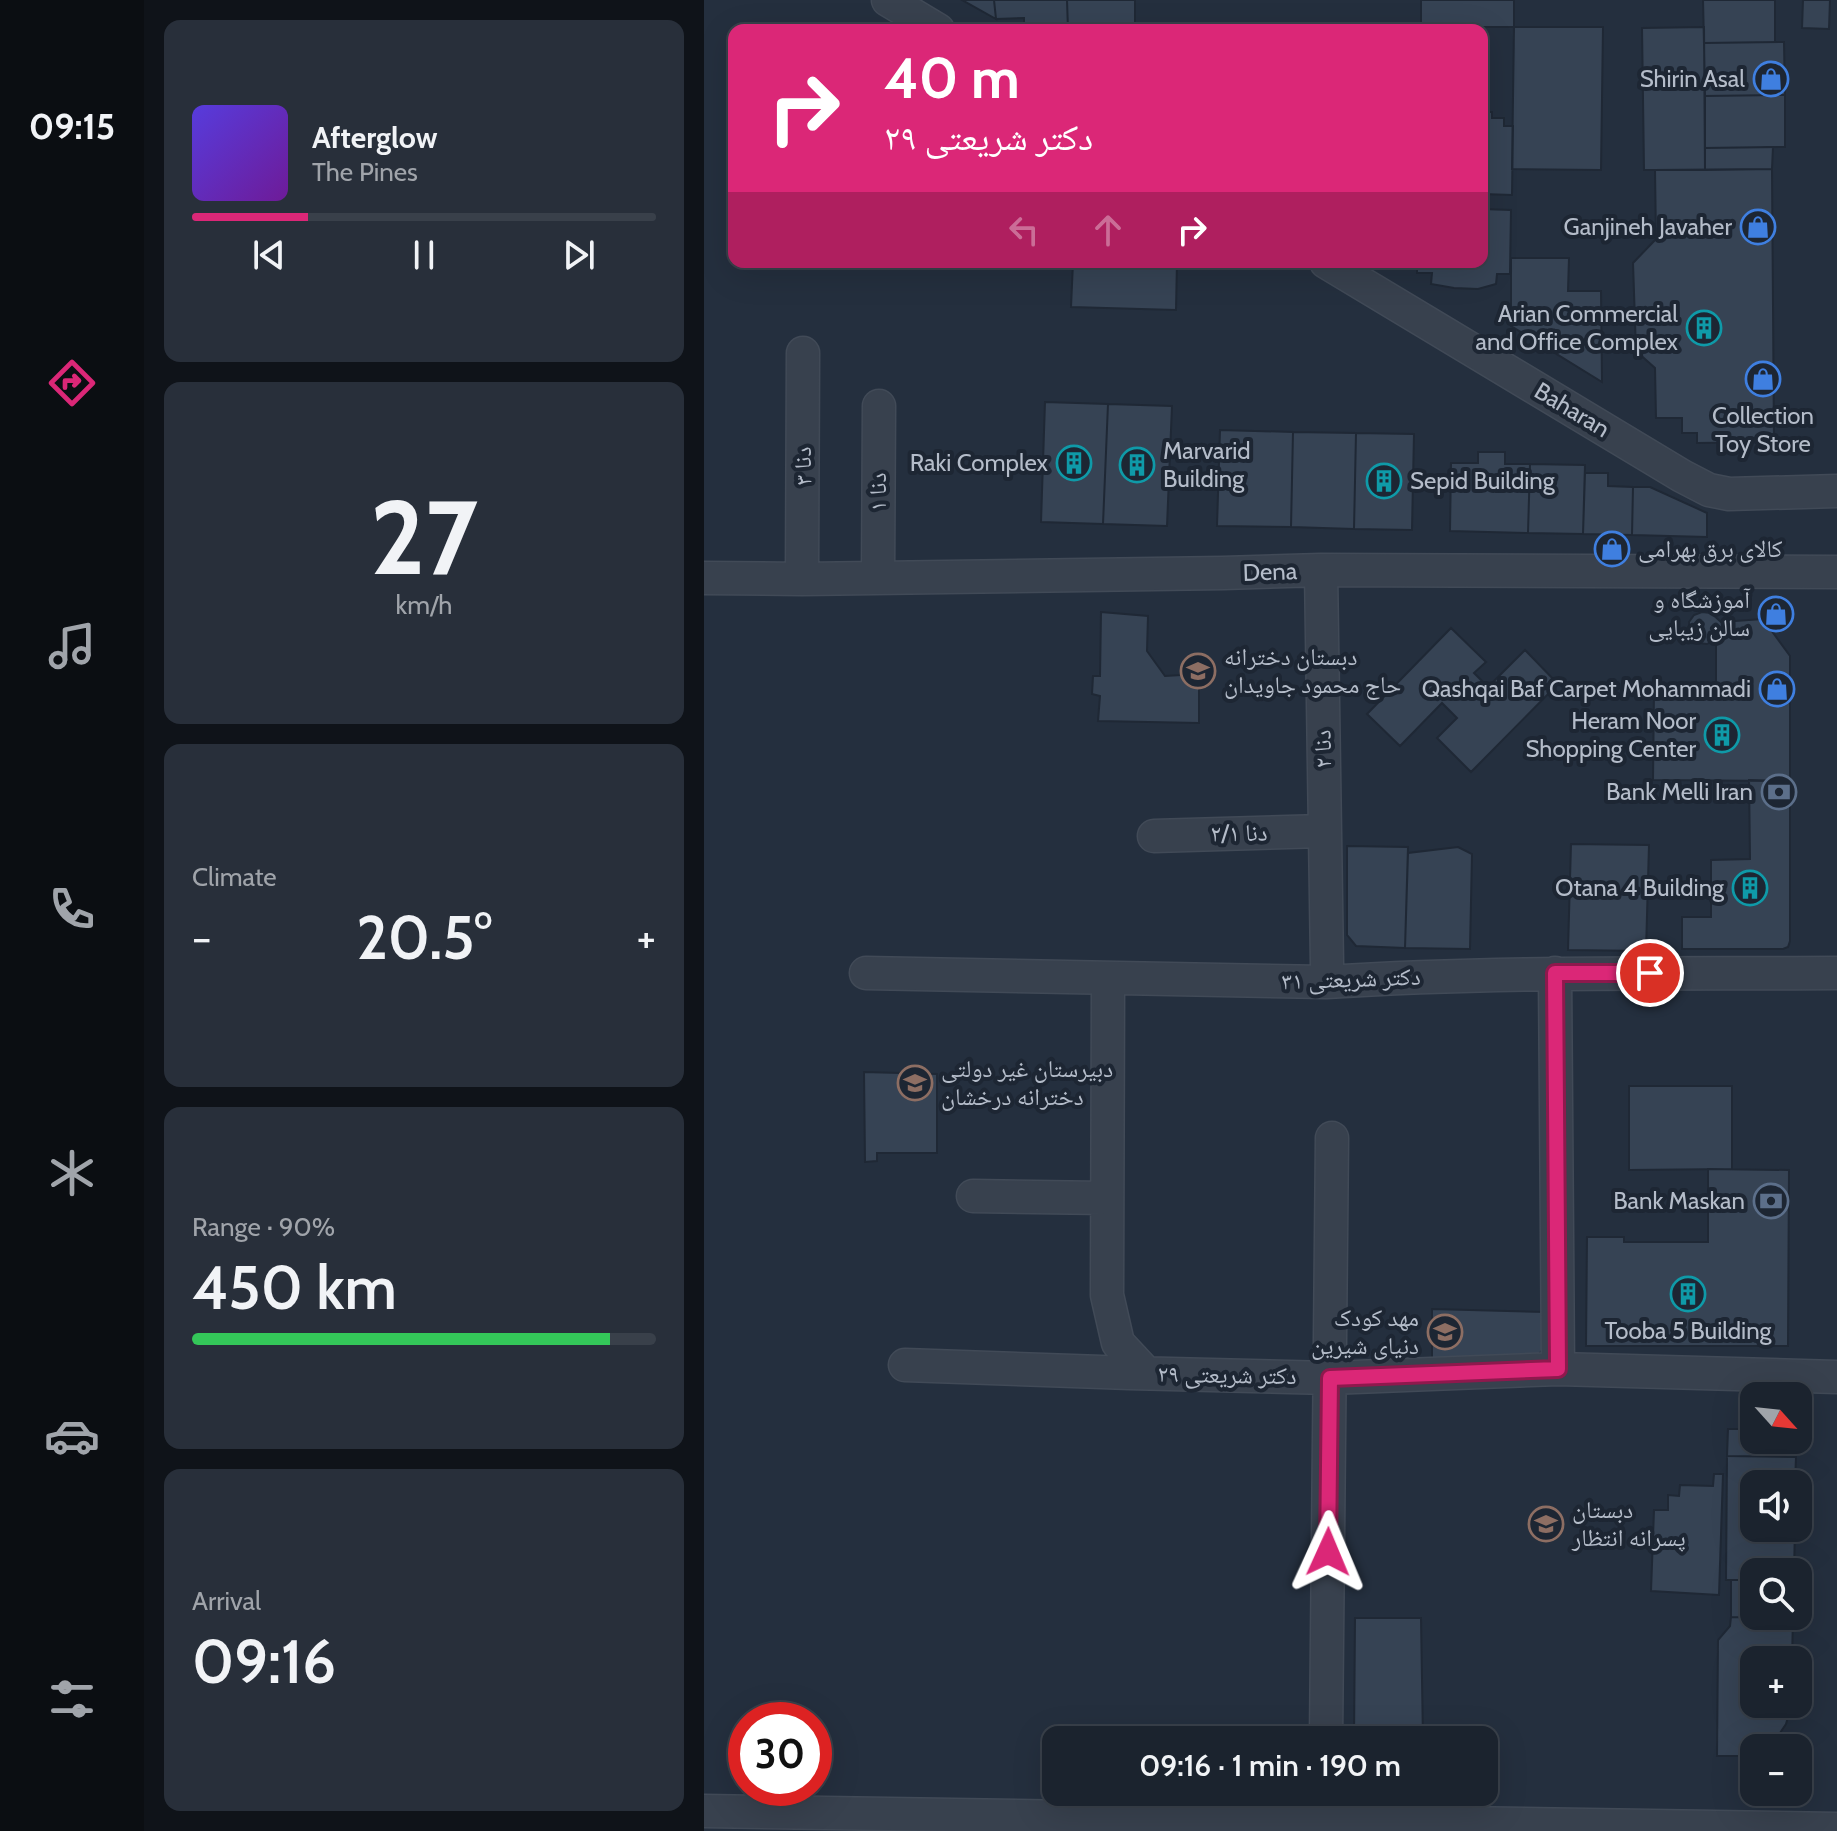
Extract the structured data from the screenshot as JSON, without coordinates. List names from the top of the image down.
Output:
{
  "streets": {
    "street": [
      "Baharan",
      "۳ دنا",
      "۱ دنا",
      "Dena",
      "۲ دنا",
      "۲/۱ دنا",
      "۳۱ دکتر شریعتی",
      "۲۹ دکتر شریعتی"
    ]
  },
  "crossings": [
    ["۳ دنا", "Dena"],
    ["۱ دنا", "Dena"],
    ["Dena", "۲ دنا"],
    ["۲ دنا", "۲/۱ دنا"]
  ],
  "places": {
    "shop": [
      "Shirin Asal",
      "Ganjineh Javaher",
      "Collection Toy Store",
      "کالای برق بهرامی",
      "آموزشگاه و سالن زیبایی",
      "Qashqai Baf Carpet Mohammadi"
    ],
    "building": [
      "Arian Commercial and Office Complex",
      "Raki Complex",
      "Marvarid Building",
      "Sepid Building",
      "Heram Noor Shopping Center",
      "Otana 4 Building",
      "Tooba 5 Building"
    ],
    "school or university": [
      "دبستان دخترانه حاج محمود جاویدان",
      "دبیرستان غیر دولتی دخترانه درخشان",
      "مهد کودک دنیای شیرین",
      "دبستان پسرانه انتظار"
    ],
    "bank": ["Bank Melli Iran", "Bank Maskan"]
  },
  "north": "bottom right",
  "page": {
    "tabs": "09:15",
    "turn": ["40 m", "۲۹ دکتر شریعتی"],
    "song": ["Afterglow", "The Pines"],
    "tile": [
      ["27", "km/h"],
      "Climate",
      ["Range · 90%", "450 km"],
      ["Arrival", "09:16"]
    ],
    "heat": ["−", "20.5°", "+"],
    "map_buttons": ["+", "−"],
    "limit": "30",
    "trip": "09:16 · 1 min · 190 m"
  }
}
